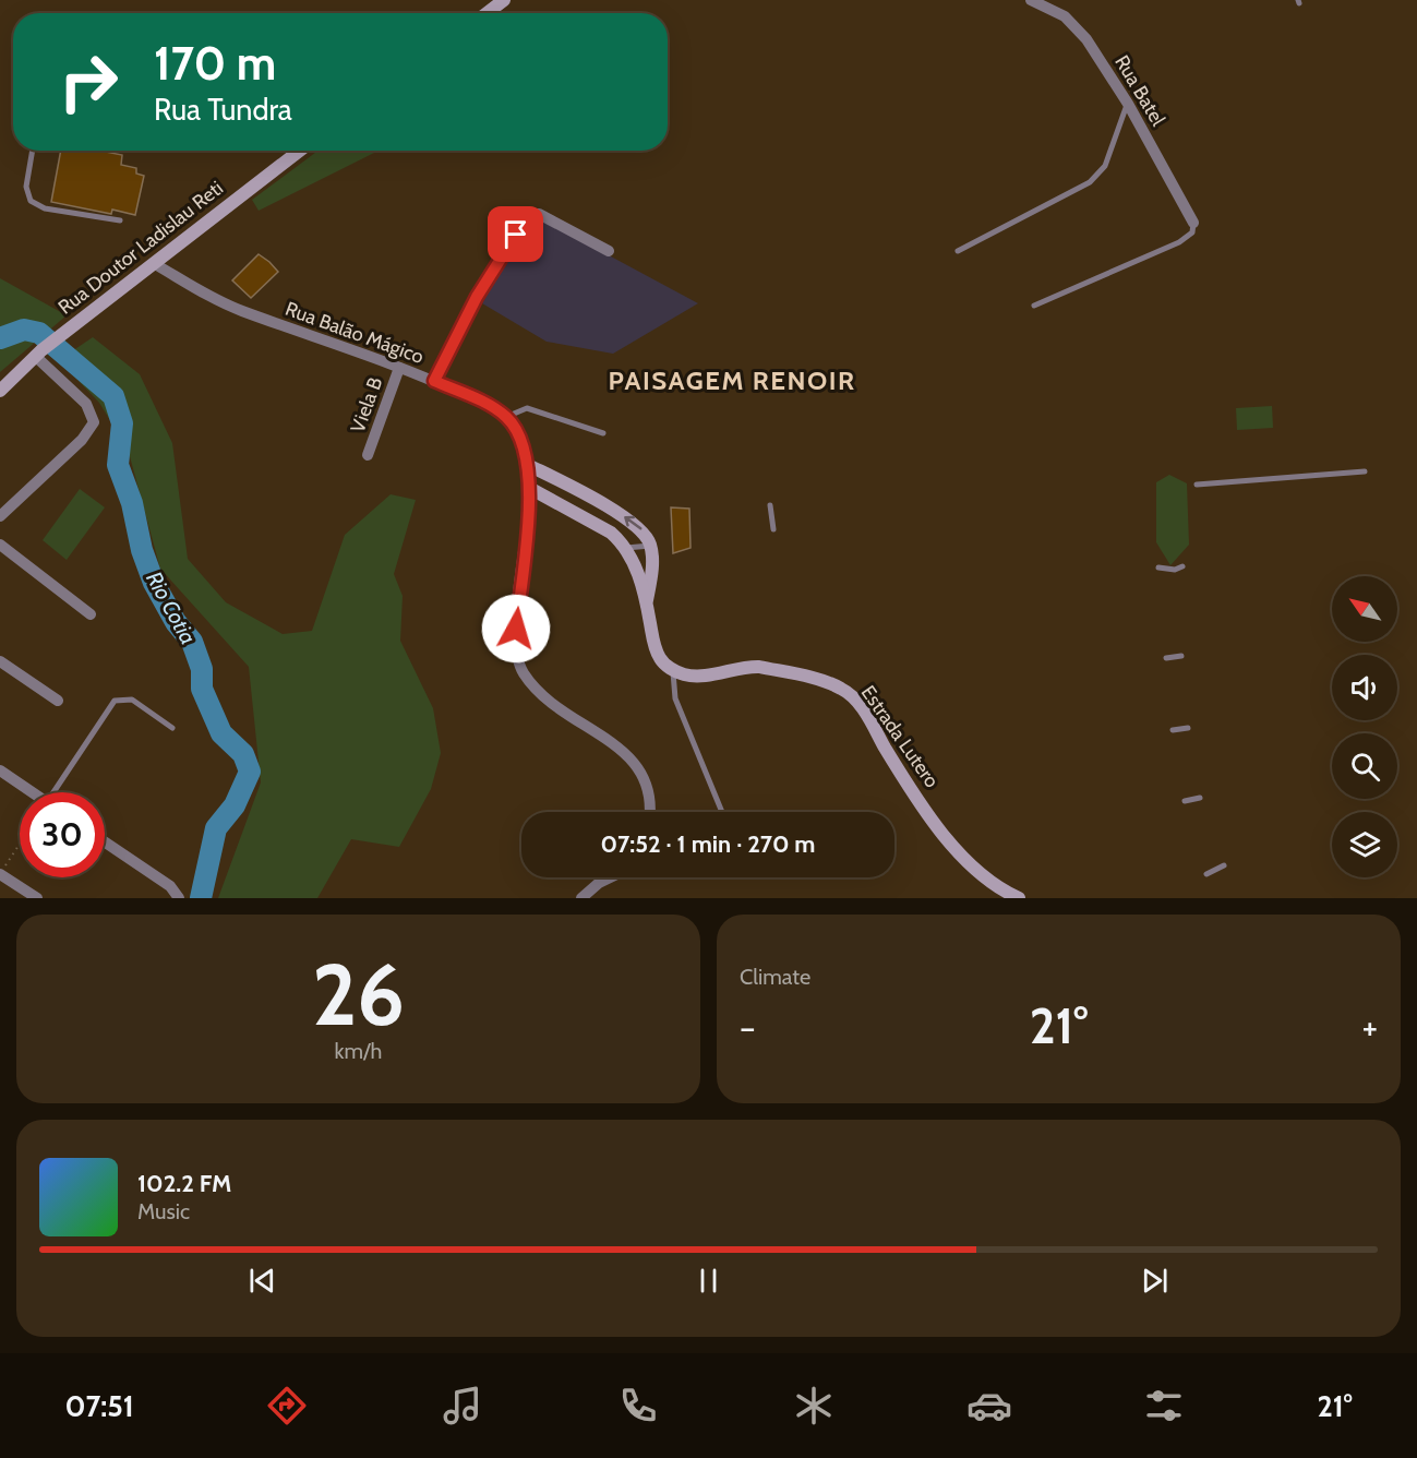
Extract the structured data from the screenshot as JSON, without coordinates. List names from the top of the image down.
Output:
{
  "streets": {
    "street": [
      "Rua Batel",
      "Rua Doutor Ladislau Reti",
      "Rua Balão Mágico",
      "Viela B",
      "Estrada Lutero"
    ]
  },
  "crossings": [
    ["Rua Doutor Ladislau Reti", "Rua Balão Mágico"],
    ["Rua Balão Mágico", "Viela B"]
  ],
  "districts": ["PAISAGEM RENOIR"],
  "water": ["Rio Cotia"],
  "north": "top left",
  "page": {
    "turn": ["170 m", "Rua Tundra"],
    "limit": "30",
    "trip": "07:52 · 1 min · 270 m",
    "tile": [
      ["26", "km/h"],
      "Climate"
    ],
    "heat": ["−", "21°", "+"],
    "song": ["102.2 FM", "Music"],
    "tabs": ["07:51", "21°"]
  }
}
